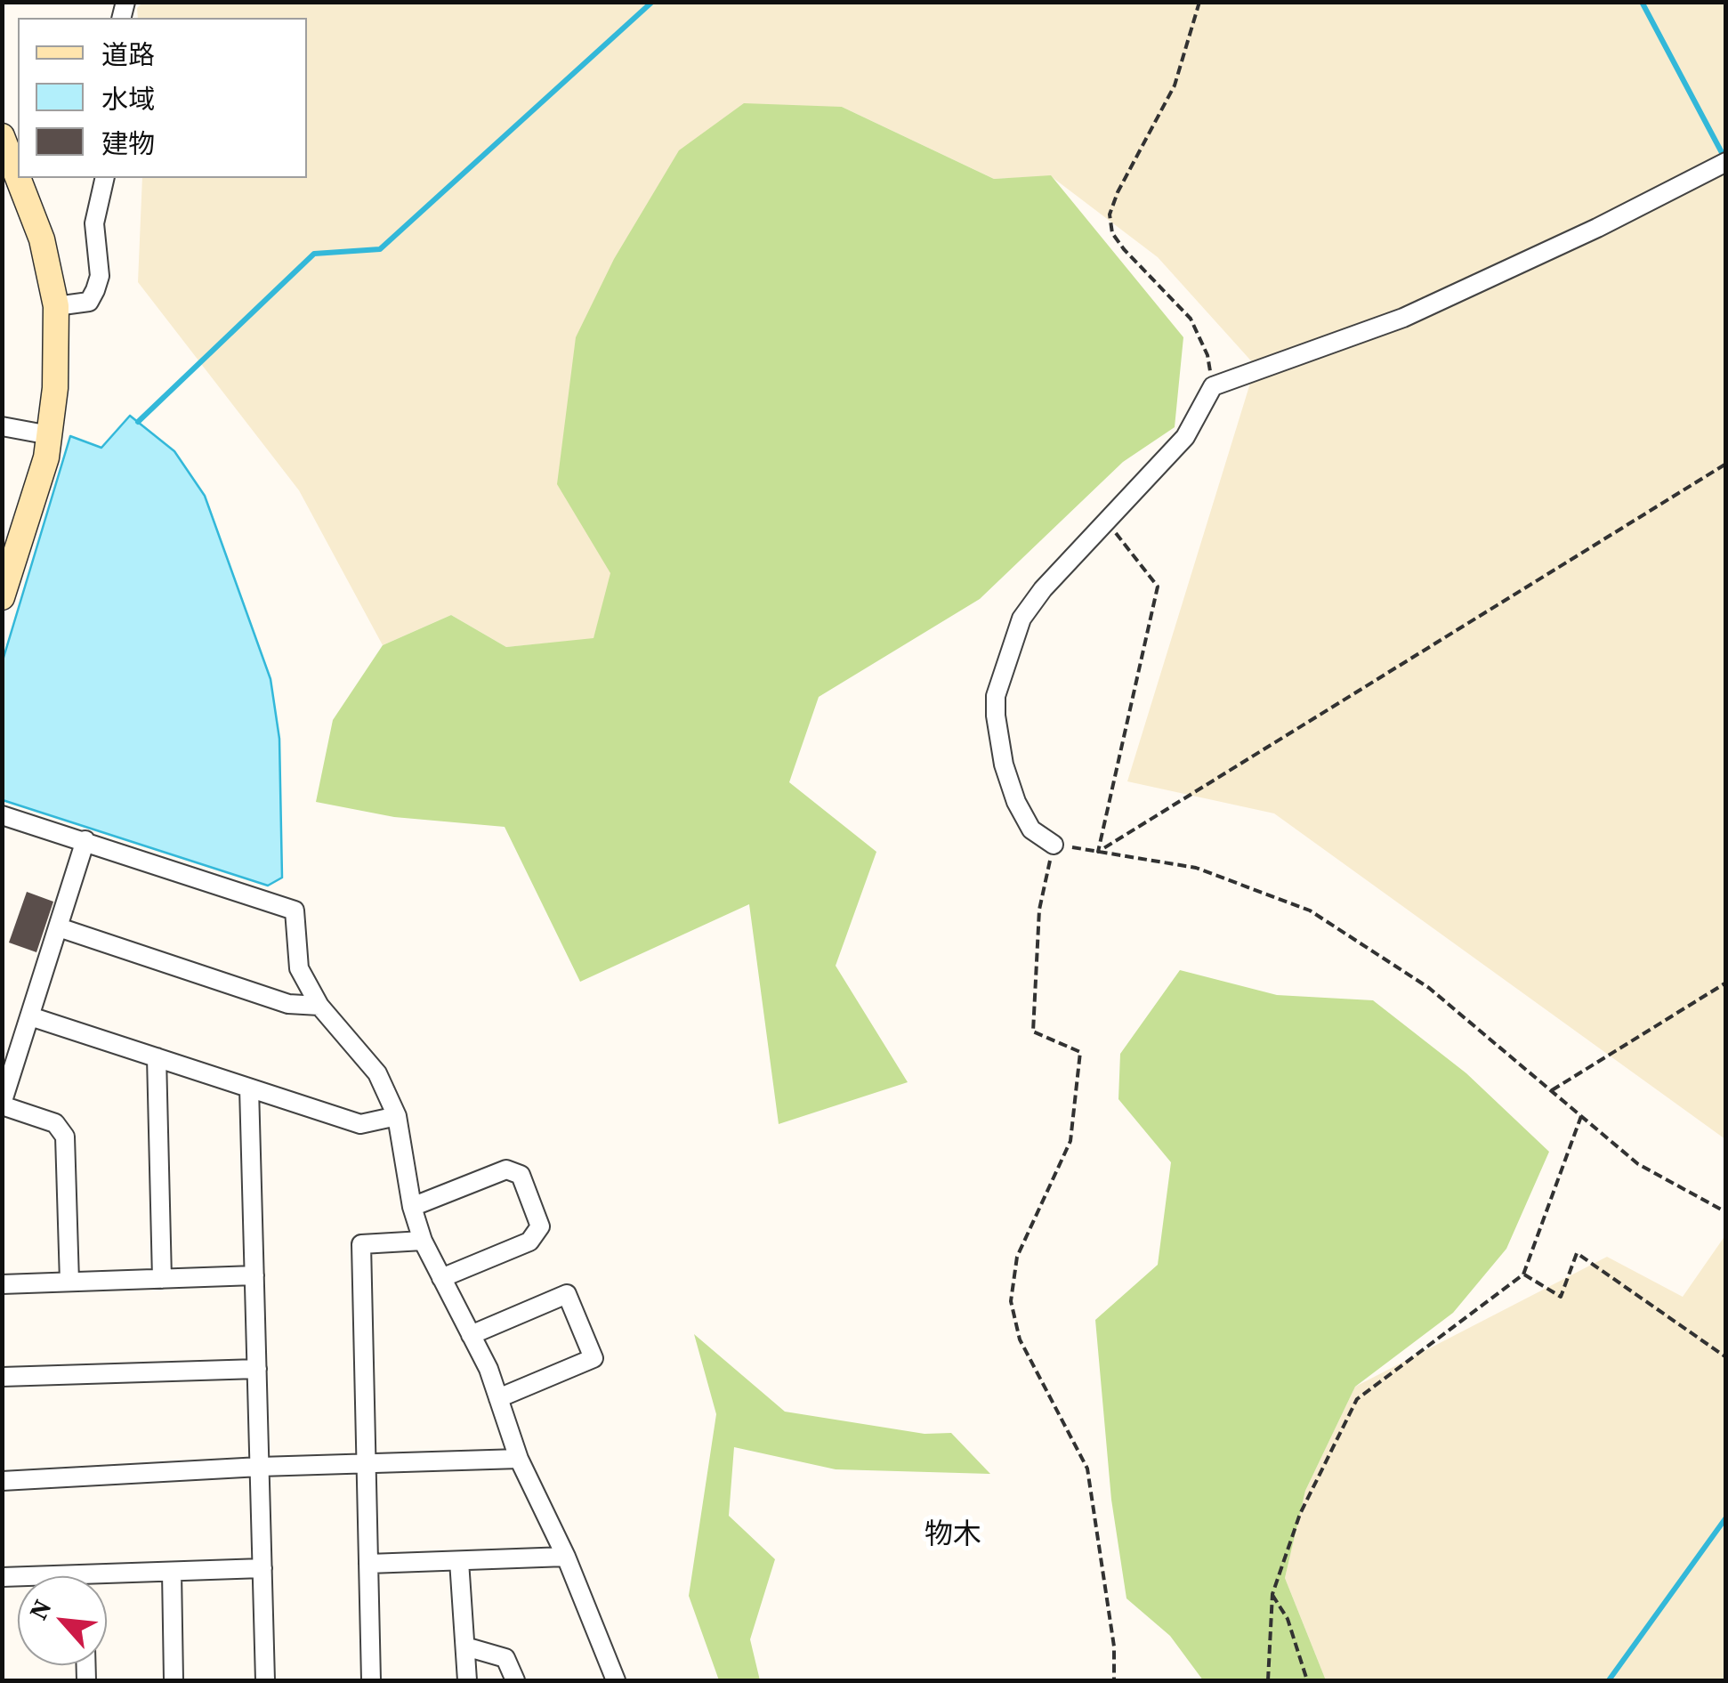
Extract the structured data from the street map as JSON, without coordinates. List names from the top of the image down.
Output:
{
  "districts": ["物木"],
  "legend": ["道路", "水域", "建物"],
  "north": "top left"
}
